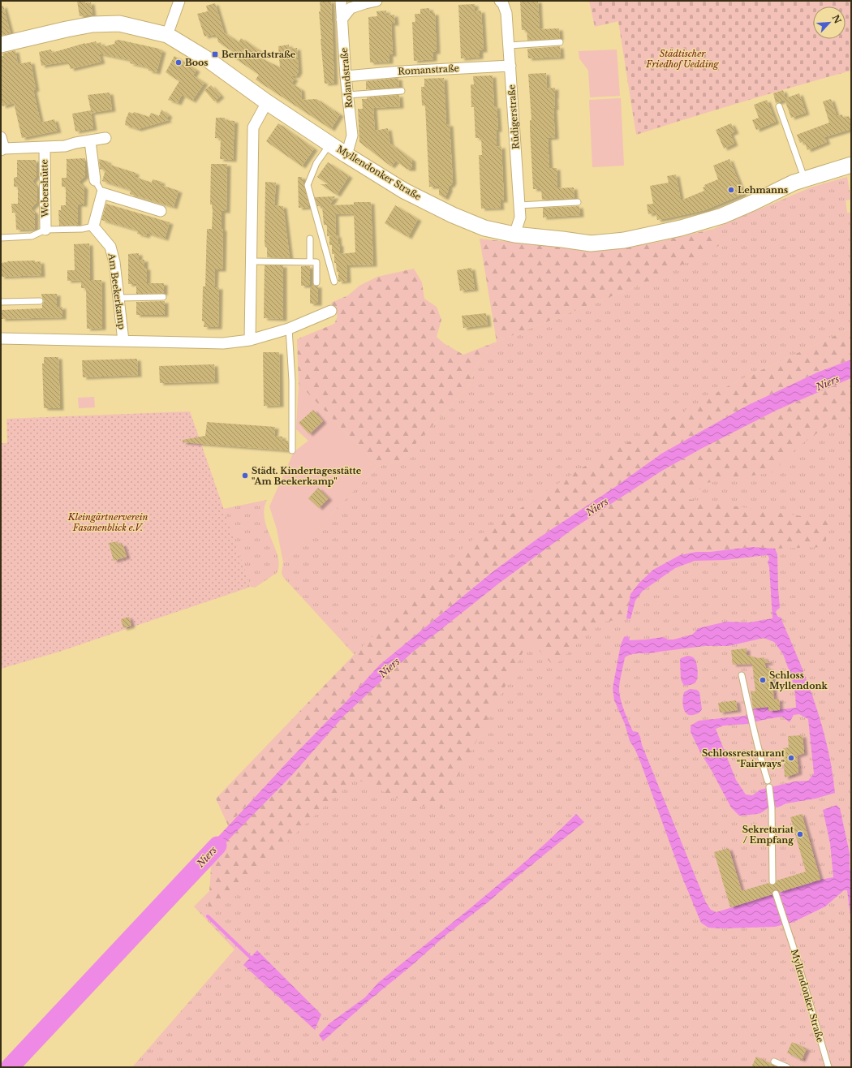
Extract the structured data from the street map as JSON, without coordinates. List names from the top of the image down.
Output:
{
  "streets": {
    "street": [
      "Romanstraße",
      "Rolandstraße",
      "Rüdigerstraße",
      "Myllendonker Straße",
      "Webershütte",
      "Am Beekerkamp"
    ]
  },
  "crossings": [
    ["Romanstraße", "Rolandstraße"],
    ["Romanstraße", "Rüdigerstraße"],
    ["Rolandstraße", "Myllendonker Straße"],
    ["Rüdigerstraße", "Myllendonker Straße"]
  ],
  "water": ["Niers"],
  "parks": ["Städtischer Friedhof Uedding", "Kleingärtnerverein Fasanenblick e.V."],
  "places": {
    "transit": ["Bernhardstraße"],
    "other": [
      "Boos",
      "Lehmanns",
      "Städt. Kindertagesstätte \"Am Beekerkamp\"",
      "Schloss Myllendonk",
      "Schlossrestaurant \"Fairways\"",
      "Sekretariat / Empfang"
    ]
  },
  "north": "top right"
}
